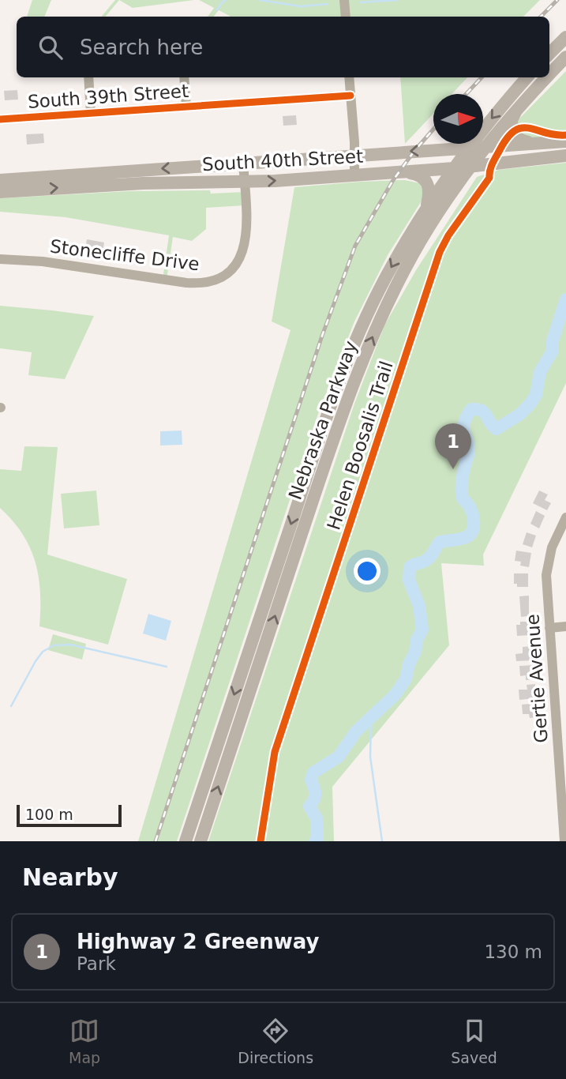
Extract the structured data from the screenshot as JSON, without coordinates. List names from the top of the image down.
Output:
{
  "streets": {
    "main road": ["South 40th Street", "Nebraska Parkway"],
    "street": ["South 39th Street", "Stonecliffe Drive", "Gertie Avenue"],
    "cycle path": ["Helen Boosalis Trail"]
  },
  "crossings": [
    ["South 40th Street", "Stonecliffe Drive"],
    ["South 40th Street", "Nebraska Parkway"]
  ],
  "scale_bar": "100 m",
  "north": "right",
  "page": {
    "search": "Search here",
    "pins": "1",
    "scale": "100 m",
    "heading": "Nearby",
    "list": [
      {
        "mark": "1",
        "name": "Highway 2 Greenway",
        "note": "Park",
        "value": "130 m"
      }
    ],
    "nav": ["Map", "Directions", "Saved"]
  }
}
